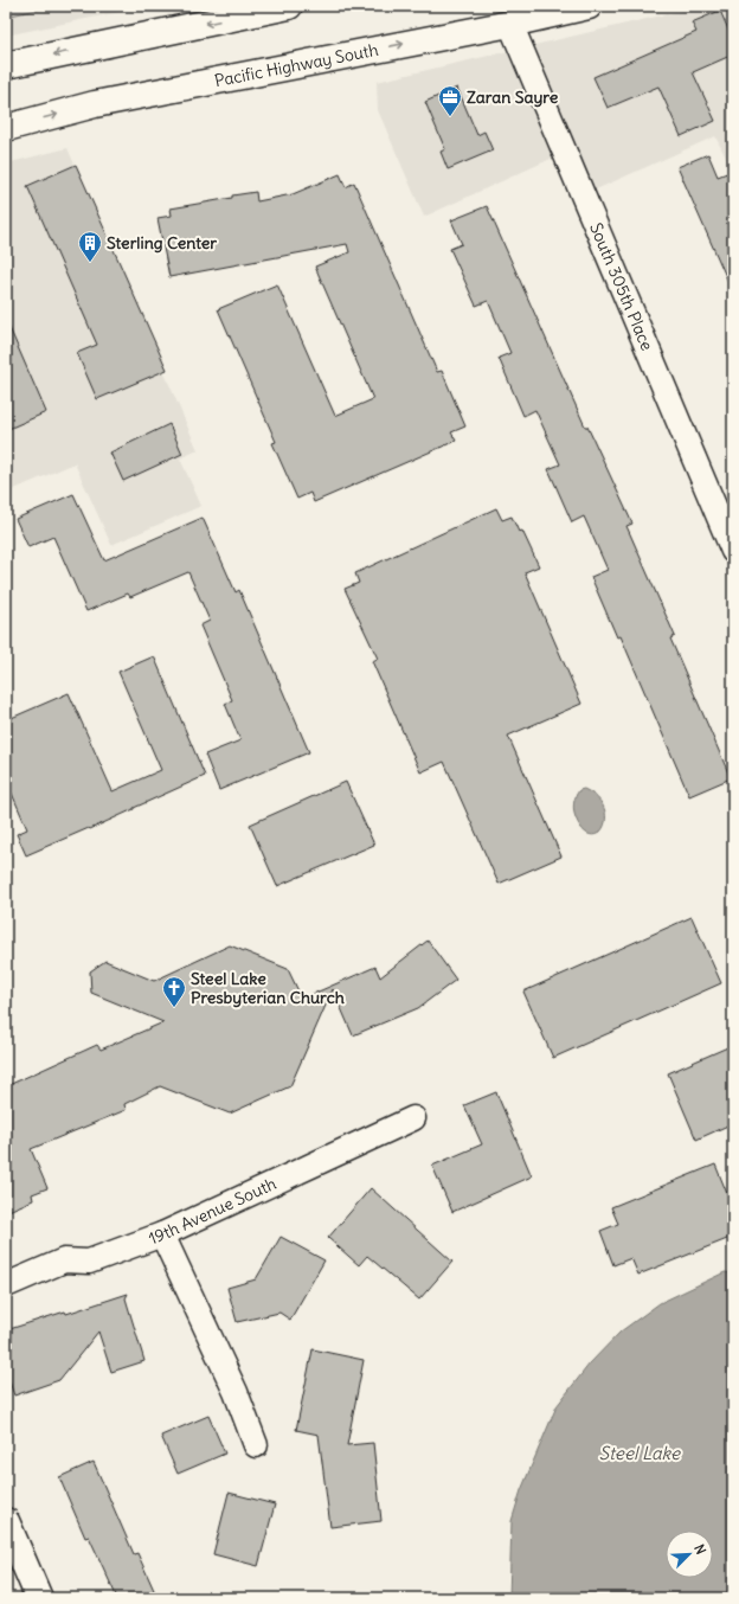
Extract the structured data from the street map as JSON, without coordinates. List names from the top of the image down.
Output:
{
  "streets": {
    "main road": ["Pacific Highway South"],
    "street": ["South 305th Place", "19th Avenue South"]
  },
  "crossings": [
    ["Pacific Highway South", "South 305th Place"]
  ],
  "water": ["Steel Lake"],
  "places": {
    "office": ["Zaran Sayre"],
    "building": ["Sterling Center"],
    "church": ["Steel Lake Presbyterian Church"]
  },
  "north": "top right"
}
